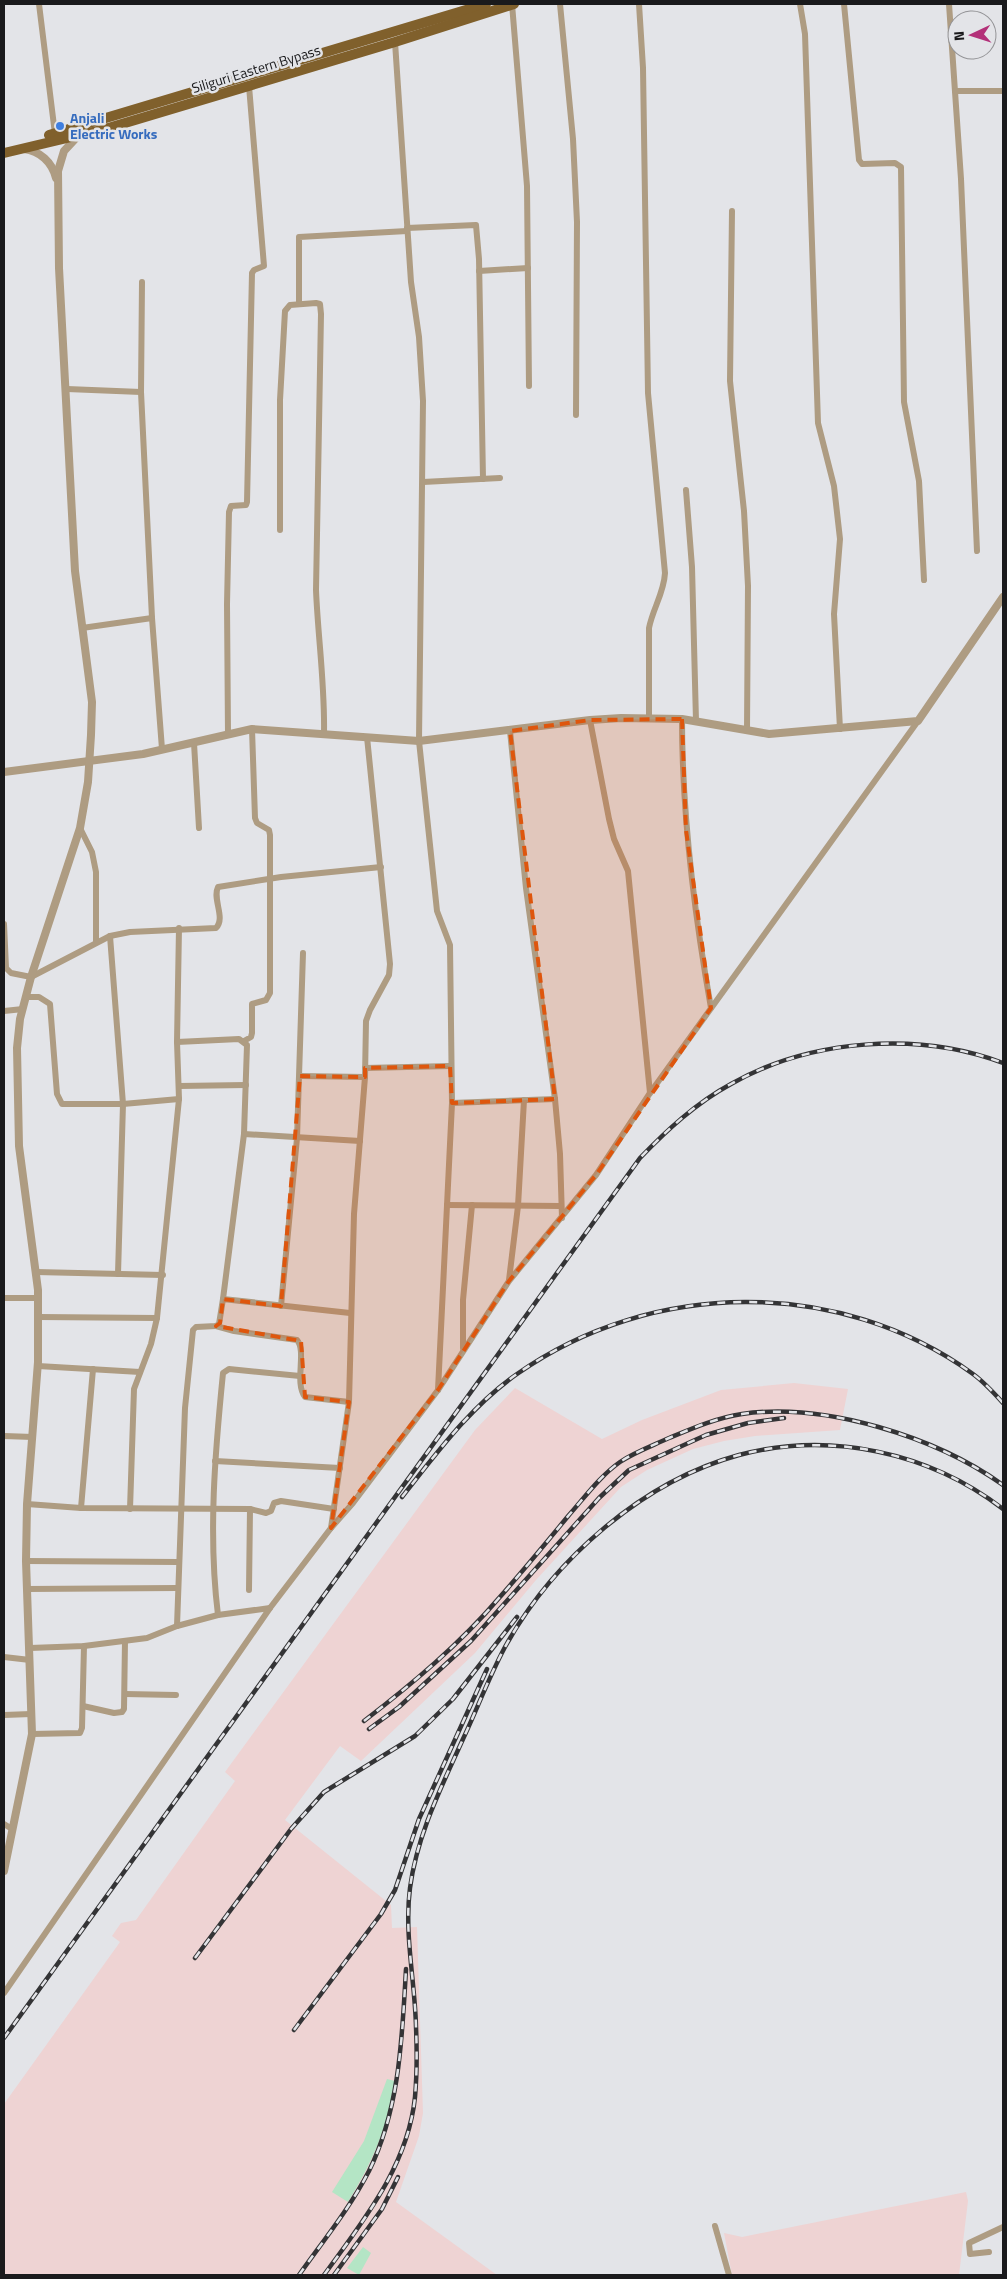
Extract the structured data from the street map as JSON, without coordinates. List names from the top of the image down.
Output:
{
  "streets": {
    "main road": ["Siliguri Eastern Bypass"]
  },
  "places": ["Anjali Electric Works"],
  "north": "left"
}
